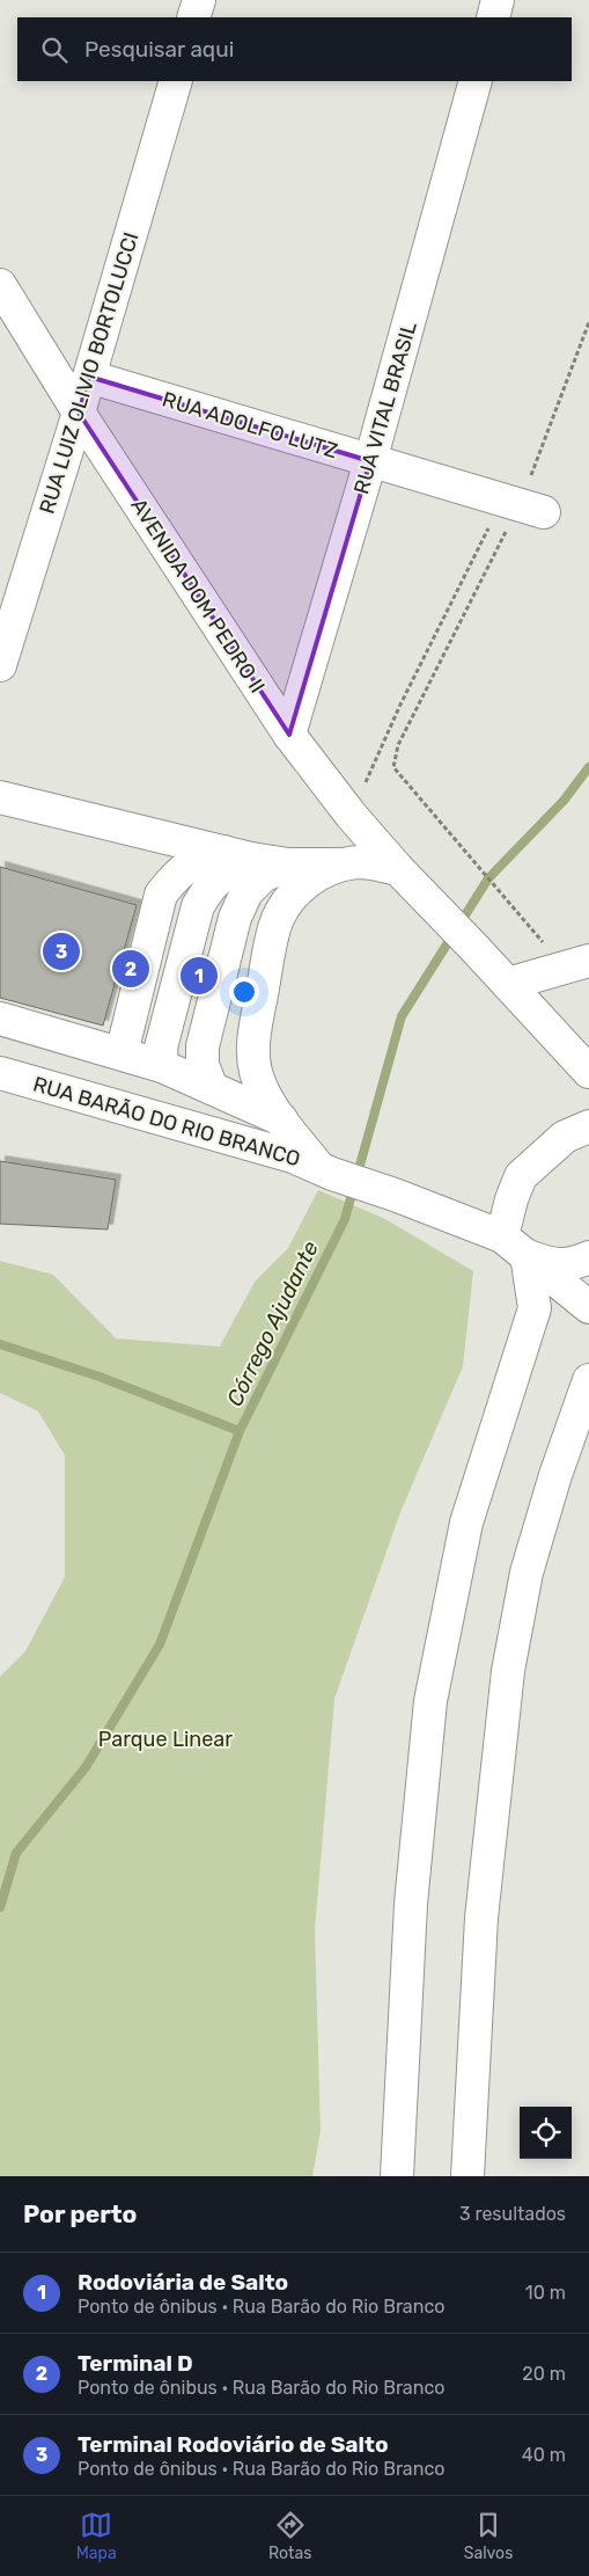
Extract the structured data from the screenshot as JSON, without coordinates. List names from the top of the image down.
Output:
{
  "streets": {
    "street": [
      "RUA LUIZ OLIVIO BORTOLUCCI",
      "RUA VITAL BRASIL",
      "RUA ADOLFO LUTZ",
      "AVENIDA DOM PEDRO II",
      "RUA BARÃO DO RIO BRANCO"
    ]
  },
  "crossings": [
    ["RUA LUIZ OLIVIO BORTOLUCCI", "RUA ADOLFO LUTZ"],
    ["RUA LUIZ OLIVIO BORTOLUCCI", "AVENIDA DOM PEDRO II"],
    ["RUA VITAL BRASIL", "RUA ADOLFO LUTZ"],
    ["RUA VITAL BRASIL", "AVENIDA DOM PEDRO II"]
  ],
  "water": ["Córrego Ajudante"],
  "parks": ["Parque Linear"],
  "page": {
    "search": "Pesquisar aqui",
    "pins": ["3", "2", "1"],
    "heading": ["Por perto", "3 resultados"],
    "list": [
      {
        "mark": "1",
        "name": "Rodoviária de Salto",
        "note": "Ponto de ônibus · Rua Barão do Rio Branco",
        "value": "10 m"
      },
      {
        "mark": "2",
        "name": "Terminal D",
        "note": "Ponto de ônibus · Rua Barão do Rio Branco",
        "value": "20 m"
      },
      {
        "mark": "3",
        "name": "Terminal Rodoviário de Salto",
        "note": "Ponto de ônibus · Rua Barão do Rio Branco",
        "value": "40 m"
      }
    ],
    "nav": ["Mapa", "Rotas", "Salvos"]
  }
}
